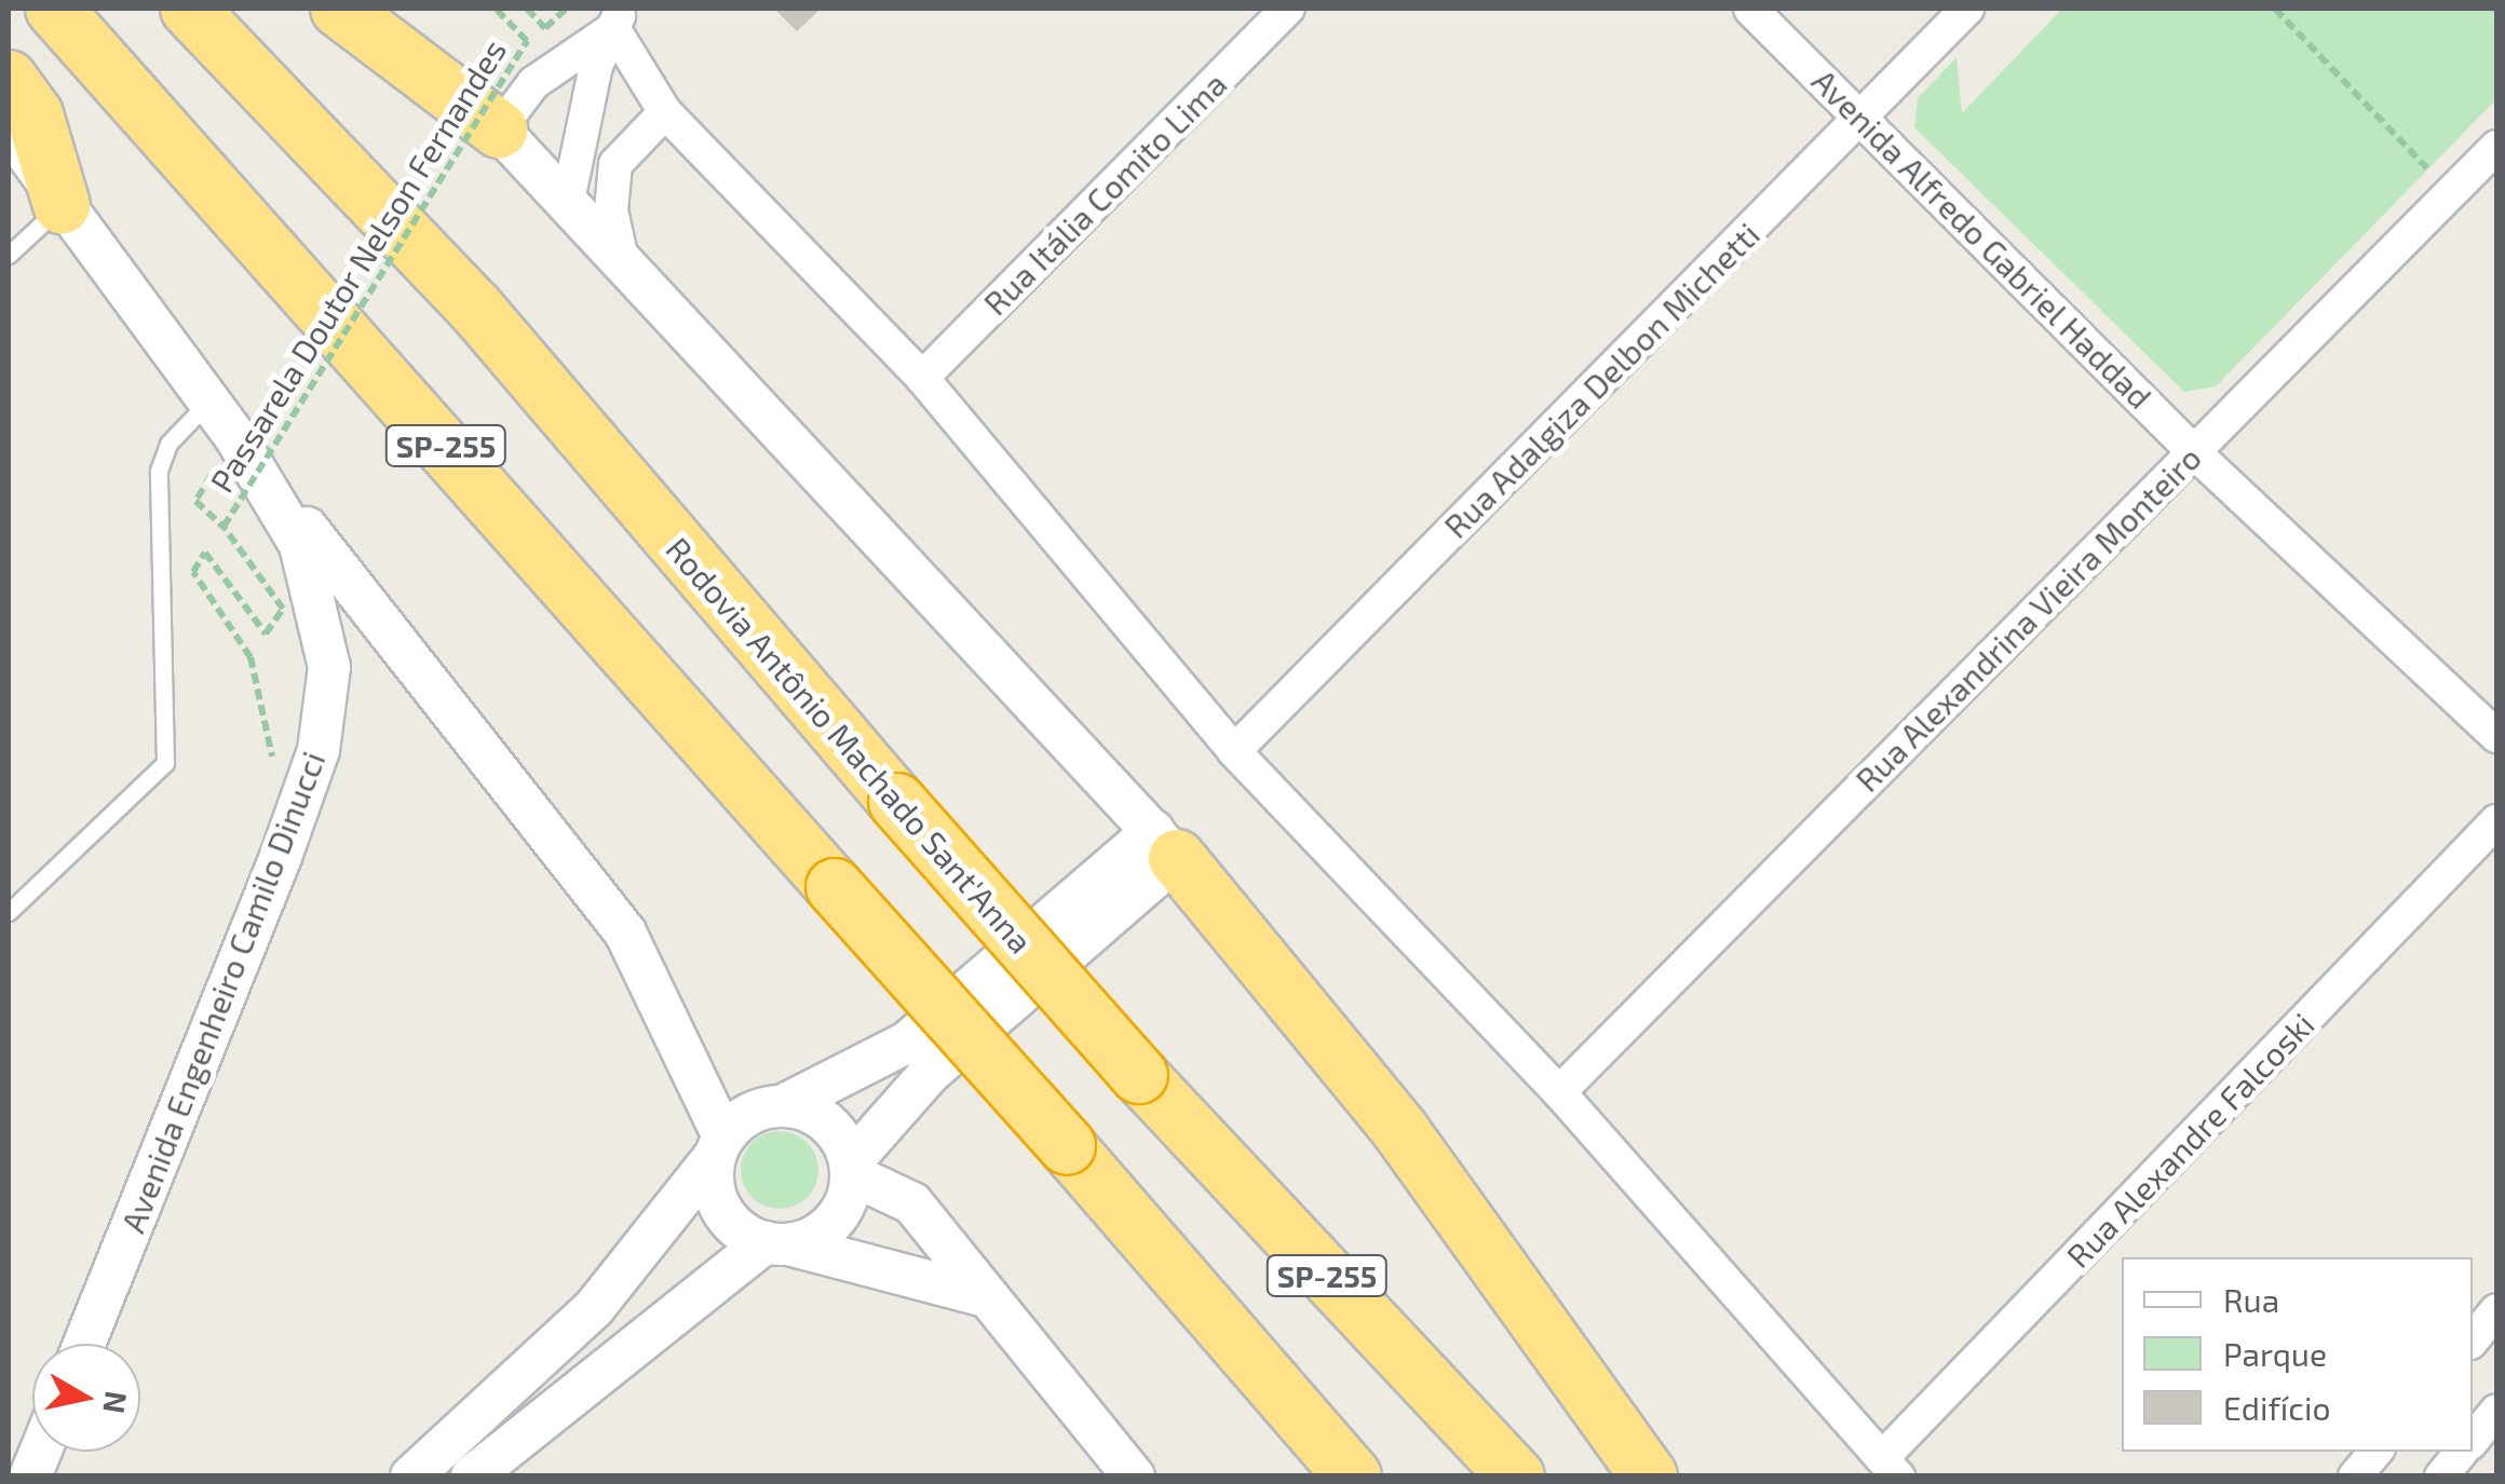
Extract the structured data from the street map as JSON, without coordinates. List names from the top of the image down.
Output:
{
  "streets": {
    "highway": ["SP-255", "Rodovia Antônio Machado Sant'Anna"],
    "street": [
      "Rua Itália Comito Lima",
      "Avenida Alfredo Gabriel Haddad",
      "Rua Adalgiza Delbon Michetti",
      "Rua Alexandrina Vieira Monteiro",
      "Avenida Engenheiro Camilo Dinucci",
      "Rua Alexandre Falcoski"
    ],
    "path": ["Passarela Doutor Nelson Fernandes"]
  },
  "crossings": [
    ["Avenida Alfredo Gabriel Haddad", "Rua Adalgiza Delbon Michetti"],
    ["Avenida Alfredo Gabriel Haddad", "Rua Alexandrina Vieira Monteiro"]
  ],
  "legend": ["Rua", "Parque", "Edifício"],
  "north": "right"
}
